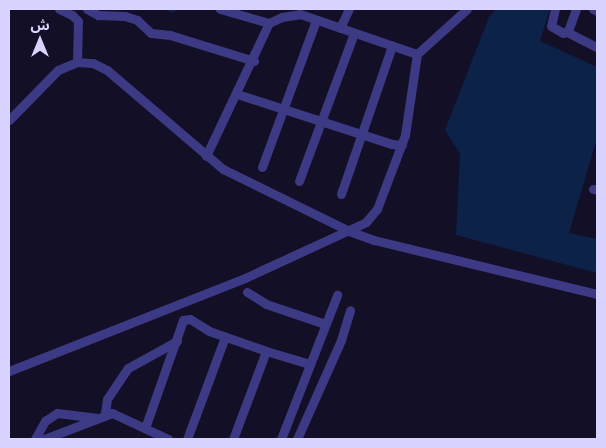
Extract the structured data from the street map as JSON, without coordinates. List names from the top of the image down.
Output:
{
  "north": "top"
}
